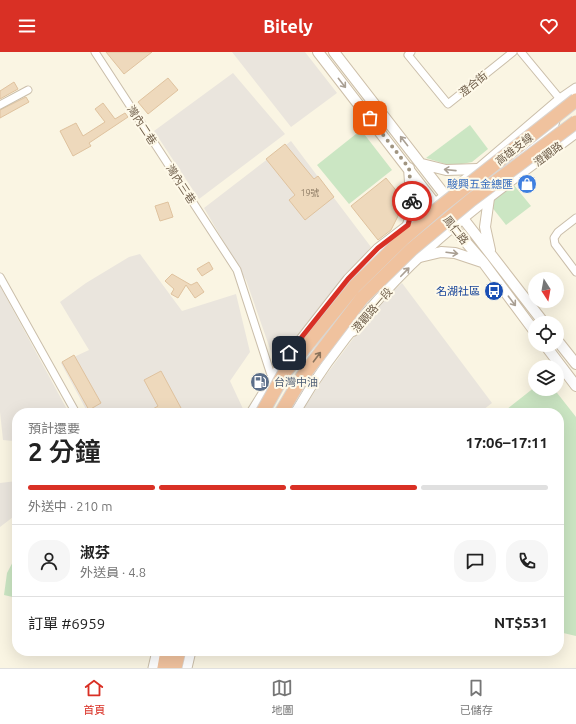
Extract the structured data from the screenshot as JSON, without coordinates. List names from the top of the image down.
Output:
{
  "streets": {
    "highway": ["高雄支線"],
    "main road": ["鳳仁路"],
    "street": [
      "澄合街",
      "灣內二巷",
      "澄觀路",
      "灣內三巷",
      "澄觀路一段"
    ]
  },
  "crossings": [
    ["灣內二巷", "灣內三巷"],
    ["澄觀路", "鳳仁路"],
    ["澄觀路", "澄觀路一段"],
    ["鳳仁路", "澄觀路一段"]
  ],
  "places": {
    "shop": ["駿興五金總匯"],
    "bus stop": ["名湖社區"],
    "fuel station": ["台灣中油"]
  },
  "house_numbers": ["19號"],
  "north": "bottom",
  "page": {
    "header": "Bitely",
    "heading": ["2 分鐘", "預計還要", "17:06–17:11"],
    "panel": [
      "淑芬",
      "外送員 · 4.8",
      "訂單 #6959",
      "NT$531"
    ],
    "bar": "外送中 · 210 m",
    "tabs": ["首頁", "地圖", "已儲存"]
  }
}
